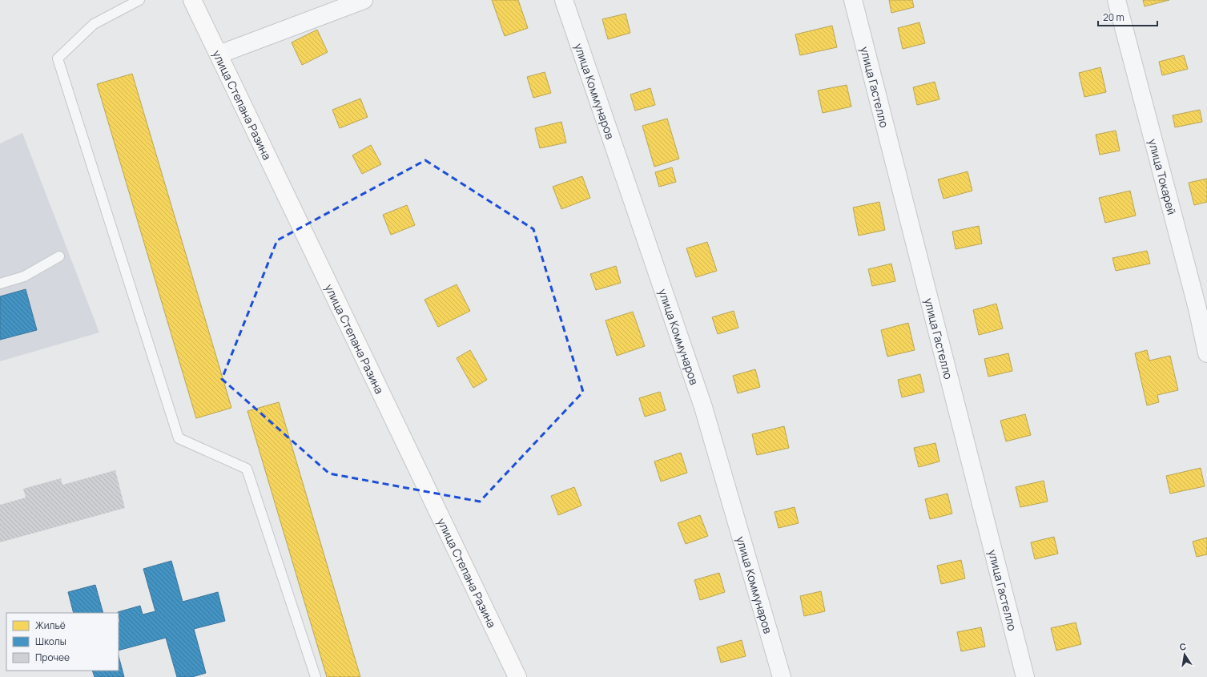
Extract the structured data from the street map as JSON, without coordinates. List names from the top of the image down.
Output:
{
  "streets": {
    "main road": ["улица Степана Разина"],
    "street": ["улица Гастелло", "улица Коммунаров", "улица Токарей"]
  },
  "legend": ["Жильё", "Школы", "Прочее"],
  "scale_bar": "20 m",
  "north": "top"
}
